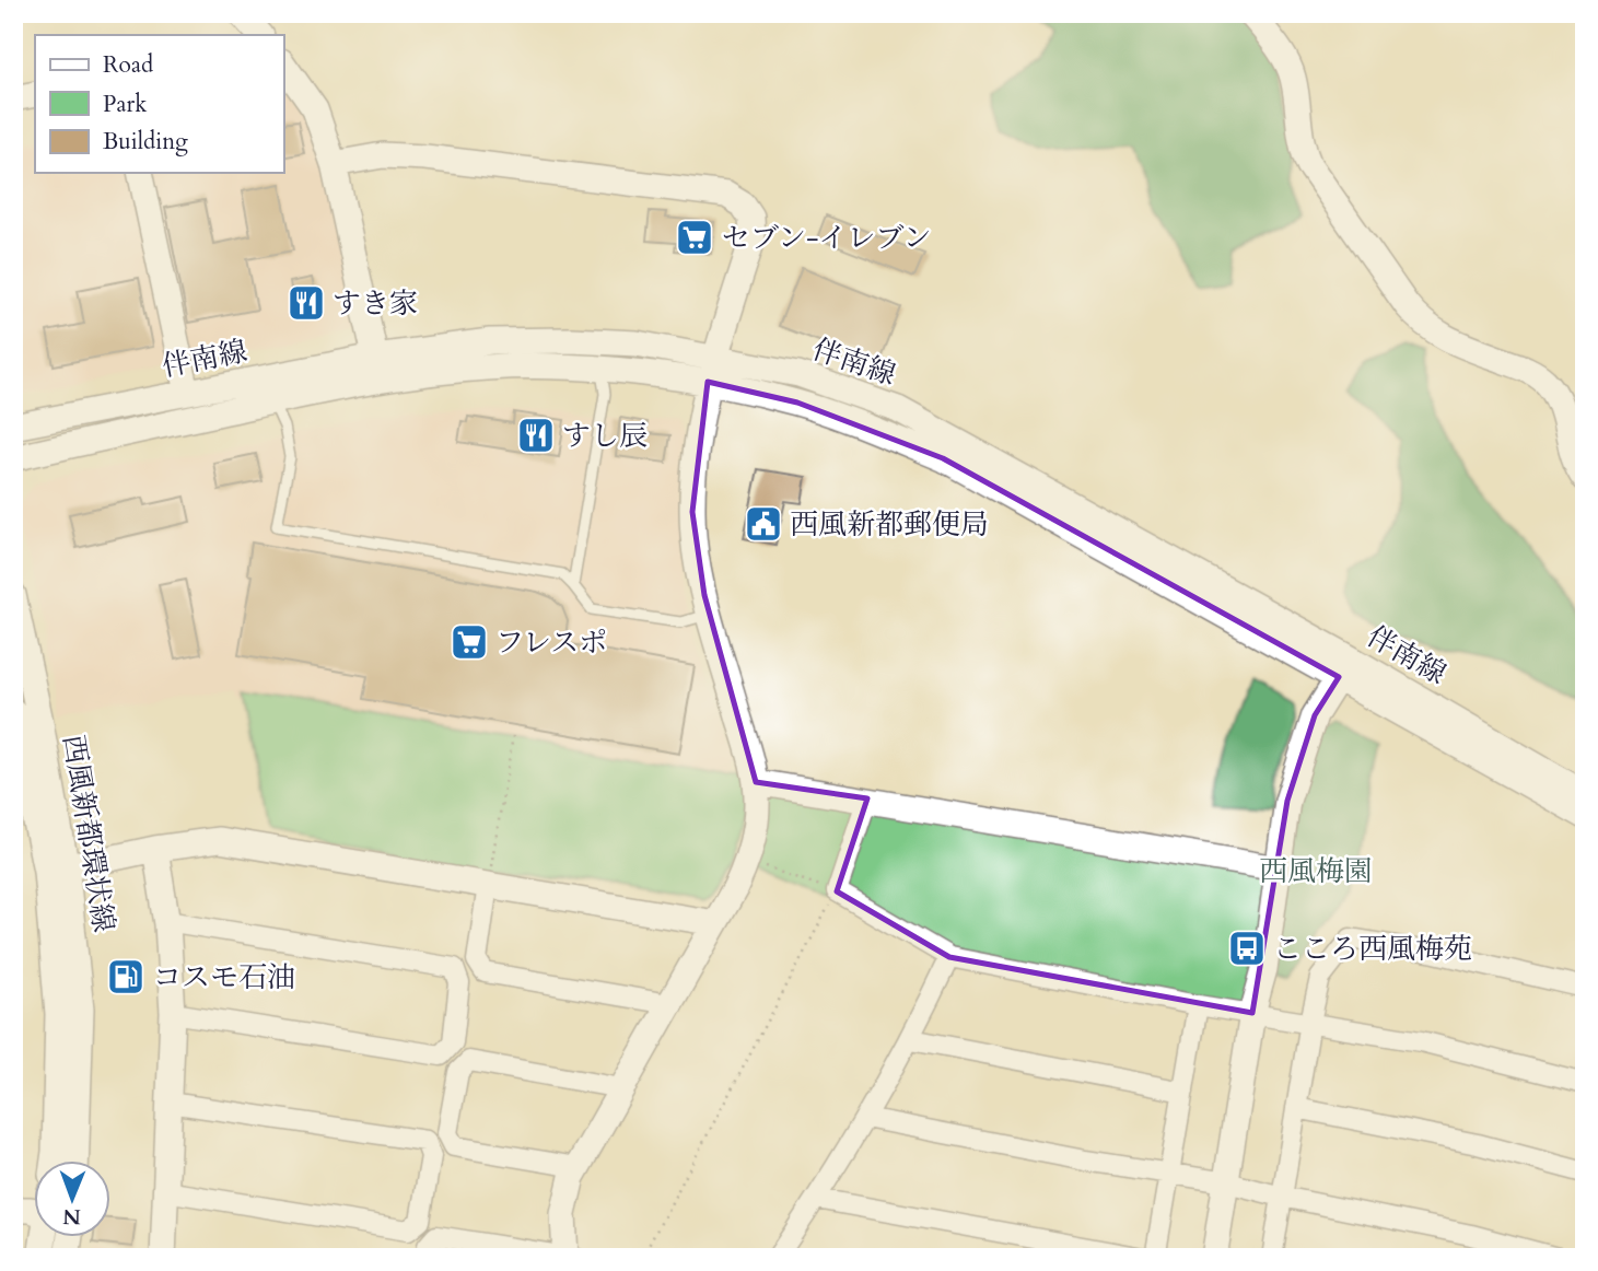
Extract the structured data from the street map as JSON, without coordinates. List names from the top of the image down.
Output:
{
  "streets": {
    "street": ["伴南線", "西風新都環状線"]
  },
  "parks": ["西風梅園"],
  "places": {
    "supermarket": ["セブン-イレブン", "フレスポ"],
    "restaurant": ["すき家", "すし辰"],
    "public building": ["西風新都郵便局"],
    "bus stop": ["こころ西風梅苑"],
    "fuel station": ["コスモ石油"]
  },
  "legend": ["Road", "Park", "Building"],
  "north": "bottom"
}
